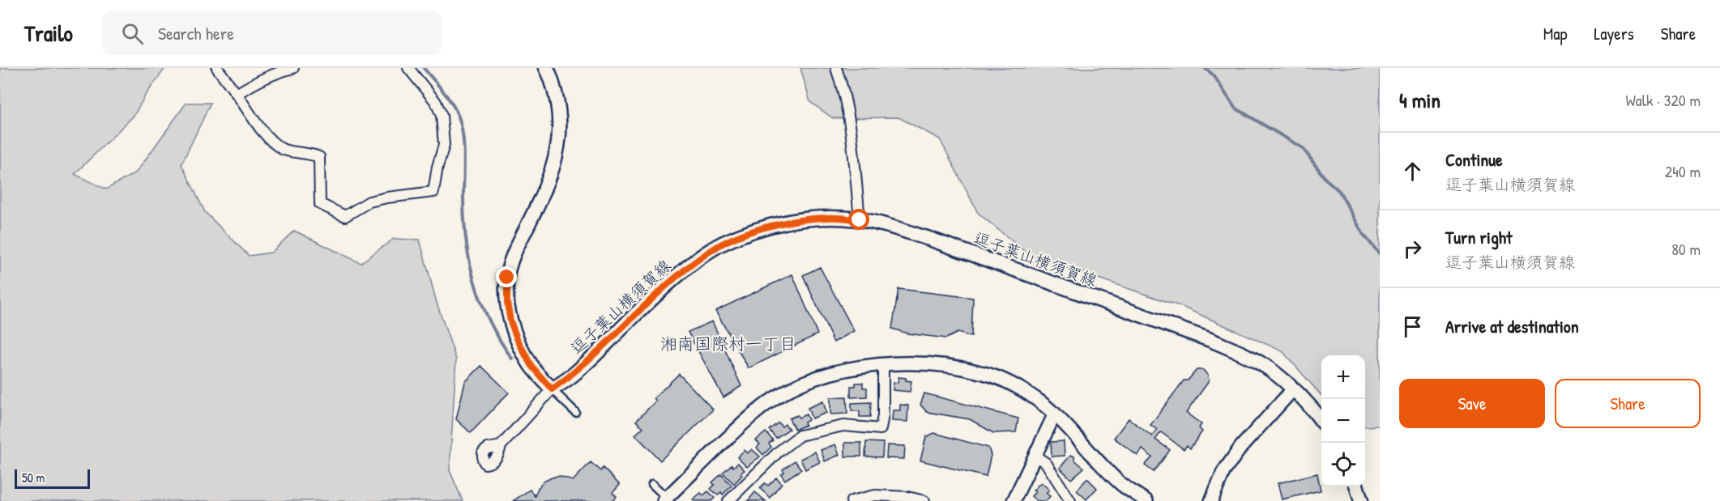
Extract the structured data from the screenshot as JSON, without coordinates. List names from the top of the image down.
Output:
{
  "streets": {
    "main road": ["逗子葉山横須賀線"]
  },
  "districts": ["湘南国際村一丁目"],
  "scale_bar": "50 m",
  "page": {
    "header": "Trailo",
    "search": "Search here",
    "nav": ["Map", "Layers", "Share"],
    "heading": ["4 min", "Walk · 320 m"],
    "list": [
      ["Continue", "逗子葉山横須賀線", "240 m"],
      ["Turn right", "逗子葉山横須賀線", "80 m"],
      "Arrive at destination"
    ],
    "map_buttons": ["+", "−"],
    "buttons": ["Save", "Share"],
    "scale": "50 m"
  }
}
